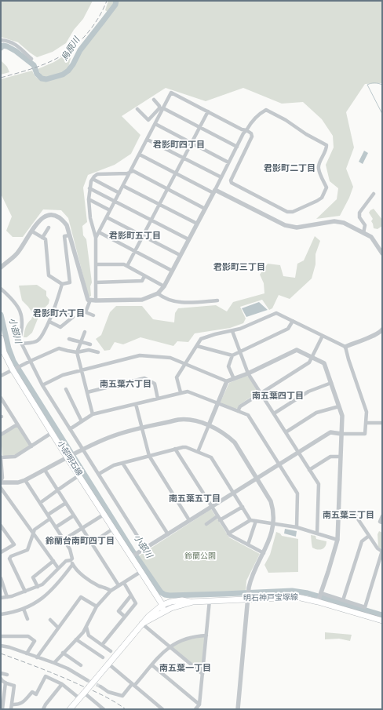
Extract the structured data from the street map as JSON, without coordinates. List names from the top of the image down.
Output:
{
  "streets": {
    "main road": ["小部明石線", "明石神戸宝塚線"]
  },
  "crossings": [
    ["小部明石線", "明石神戸宝塚線"]
  ],
  "districts": [
    "君影町四丁目",
    "君影町二丁目",
    "君影町五丁目",
    "君影町三丁目",
    "君影町六丁目",
    "南五葉六丁目",
    "南五葉四丁目",
    "南五葉五丁目",
    "南五葉三丁目",
    "鈴蘭台南町四丁目",
    "南五葉一丁目"
  ],
  "water": ["烏原川", "小部川"],
  "parks": ["鈴蘭公園"]
}
